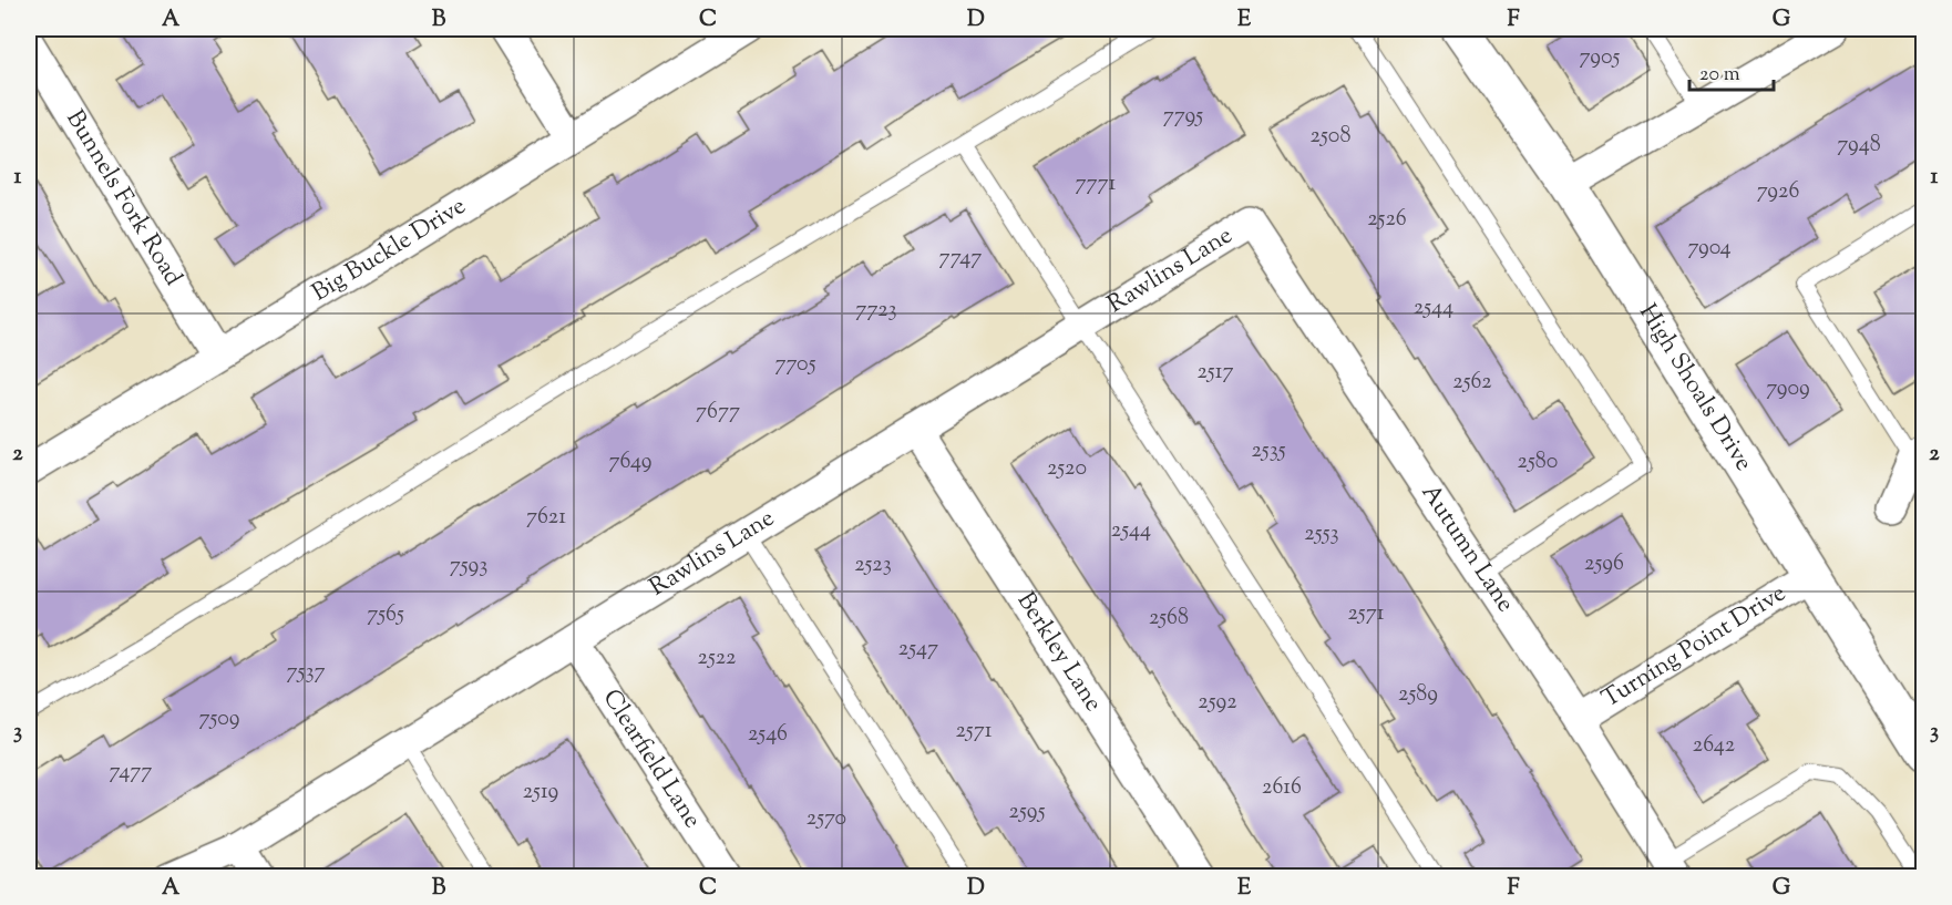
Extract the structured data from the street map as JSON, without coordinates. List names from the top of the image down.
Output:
{
  "streets": {
    "street": [
      "Bunnels Fork Road",
      "Big Buckle Drive",
      "Rawlins Lane",
      "High Shoals Drive",
      "Autumn Lane",
      "Turning Point Drive",
      "Berkley Lane",
      "Clearfield Lane"
    ]
  },
  "crossings": [
    ["Bunnels Fork Road", "Big Buckle Drive"],
    ["Rawlins Lane", "Autumn Lane"],
    ["Rawlins Lane", "Berkley Lane"],
    ["Rawlins Lane", "Clearfield Lane"],
    ["High Shoals Drive", "Turning Point Drive"],
    ["Autumn Lane", "Turning Point Drive"]
  ],
  "house_numbers": [
    "7905",
    "7795",
    "2508",
    "7948",
    "7771",
    "7926",
    "2526",
    "7904",
    "7747",
    "2544",
    "7723",
    "7705",
    "2517",
    "2562",
    "7909",
    "7677",
    "2535",
    "7649",
    "2580",
    "2520",
    "7621",
    "2544",
    "2553",
    "2596",
    "2523",
    "7593",
    "2571",
    "7565",
    "2568",
    "2547",
    "2522",
    "7537",
    "2589",
    "2592",
    "7509",
    "2571",
    "2546",
    "2642",
    "7477",
    "2616",
    "2519",
    "2595",
    "2570"
  ],
  "scale_bar": "20 m",
  "grid": {
    "columns": [
      "A",
      "B",
      "C",
      "D",
      "E",
      "F",
      "G"
    ],
    "rows": ["1", "2", "3"]
  }
}
